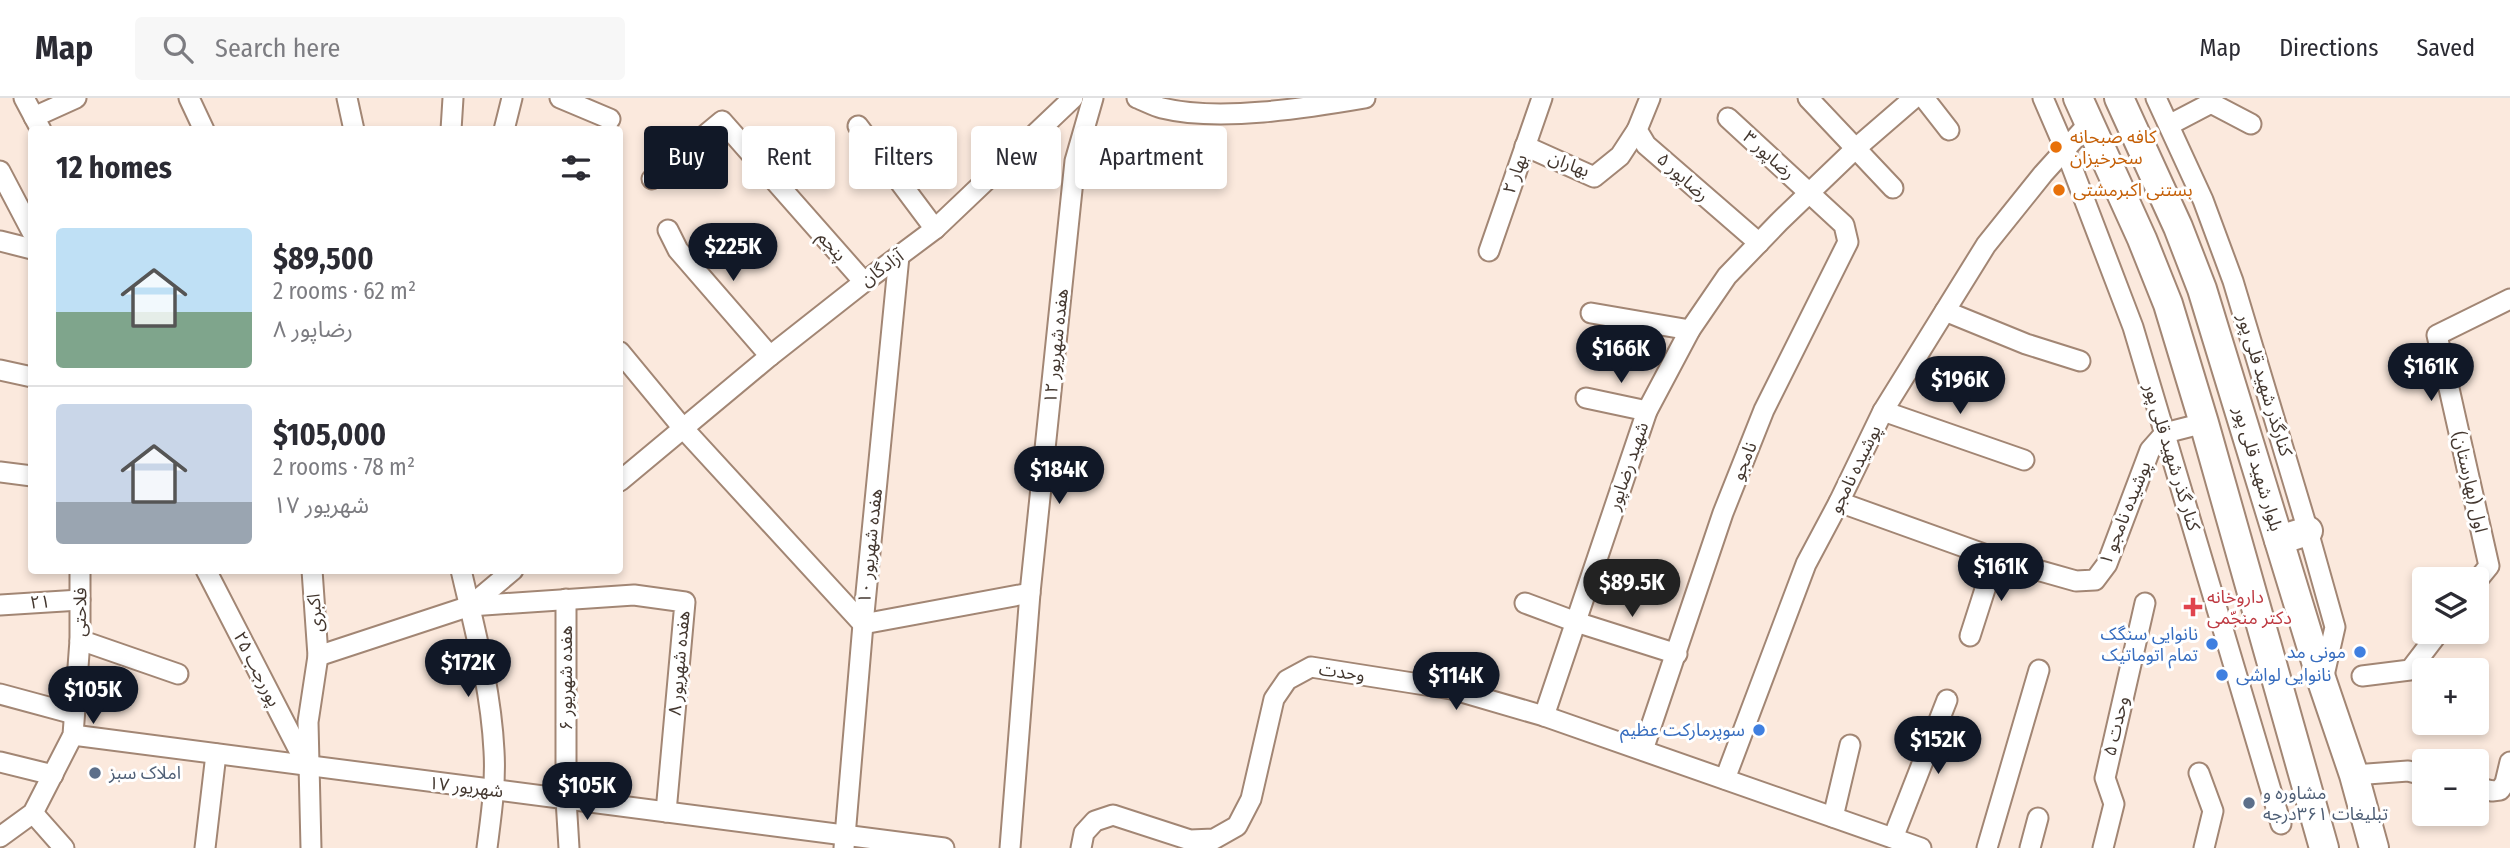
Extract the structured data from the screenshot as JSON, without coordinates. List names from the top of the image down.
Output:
{
  "streets": {
    "highway": ["بلوار شهید قلی پور"],
    "street": [
      "رضاپور ۳",
      "بهاران",
      "بهار ۲",
      "رضاپور ۵",
      "پنجم",
      "آزادگان",
      "هفده شهریور ۱۲",
      "کنارگذر شهید قلی پور",
      "کنار گذر شهید قلی پور",
      "نامجو",
      "شهید رضاپور",
      "پوشیده نامجو",
      "اول (بهارستان)",
      "پوشیده نامجو ۱",
      "هفده شهریور ۱۰",
      "۲۱",
      "فلاحتی",
      "اکبری",
      "هفده شهریور ۸",
      "پوررجب ۲۵",
      "وحدت",
      "هفده شهریور ۶",
      "وحدت ۵",
      "۱۷ شهریور"
    ]
  },
  "crossings": [
    ["رضاپور ۳", "نامجو"],
    ["رضاپور ۳", "شهید رضاپور"],
    ["بهاران", "بهار ۲"],
    ["بهاران", "رضاپور ۵"],
    ["رضاپور ۵", "شهید رضاپور"],
    ["پنجم", "آزادگان"],
    ["آزادگان", "هفده شهریور ۱۰"],
    ["کنارگذر شهید قلی پور", "بلوار شهید قلی پور"],
    ["کنار گذر شهید قلی پور", "پوشیده نامجو"],
    ["کنار گذر شهید قلی پور", "پوشیده نامجو ۱"],
    ["نامجو", "شهید رضاپور"],
    ["نامجو", "وحدت"],
    ["شهید رضاپور", "وحدت"],
    ["پوشیده نامجو", "پوشیده نامجو ۱"],
    ["پوشیده نامجو", "وحدت"],
    ["هفده شهریور ۱۰", "۱۷ شهریور"],
    ["۲۱", "فلاحتی"],
    ["فلاحتی", "۱۷ شهریور"],
    ["اکبری", "پوررجب ۲۵"],
    ["اکبری", "۱۷ شهریور"],
    ["هفده شهریور ۸", "هفده شهریور ۶"],
    ["هفده شهریور ۸", "۱۷ شهریور"],
    ["پوررجب ۲۵", "۱۷ شهریور"],
    ["هفده شهریور ۶", "۱۷ شهریور"]
  ],
  "places": {
    "other": [
      "کافه صبحانه سحرخیزان",
      "بستنی اکبرمشتی",
      "نانوایی سنگک تمام اتوماتیک",
      "مونی مد",
      "نانوایی لواشی",
      "سوپرمارکت عظیم",
      "املاک سبز",
      "مشاوره و تبلیغات ۳۶۱درجه"
    ],
    "health": ["داروخانه دکتر منجّمی"]
  },
  "page": {
    "header": "Map",
    "search": "Search here",
    "nav": ["Map", "Directions", "Saved"],
    "chip": [
      "Buy",
      "Rent",
      "Filters",
      "New",
      "Apartment"
    ],
    "heading": "12 homes",
    "list": [
      {
        "name": "$89,500",
        "note": "2 rooms · 62 m² · رضاپور ۸"
      },
      {
        "name": "$105,000",
        "note": "2 rooms · 78 m² · ۱۷ شهریور"
      }
    ],
    "price": [
      "$225K",
      "$166K",
      "$161K",
      "$196K",
      "$184K",
      "$161K",
      "$89.5K",
      "$172K",
      "$114K",
      "$105K",
      "$152K",
      "$105K"
    ],
    "map_buttons": ["+", "−"]
  }
}
